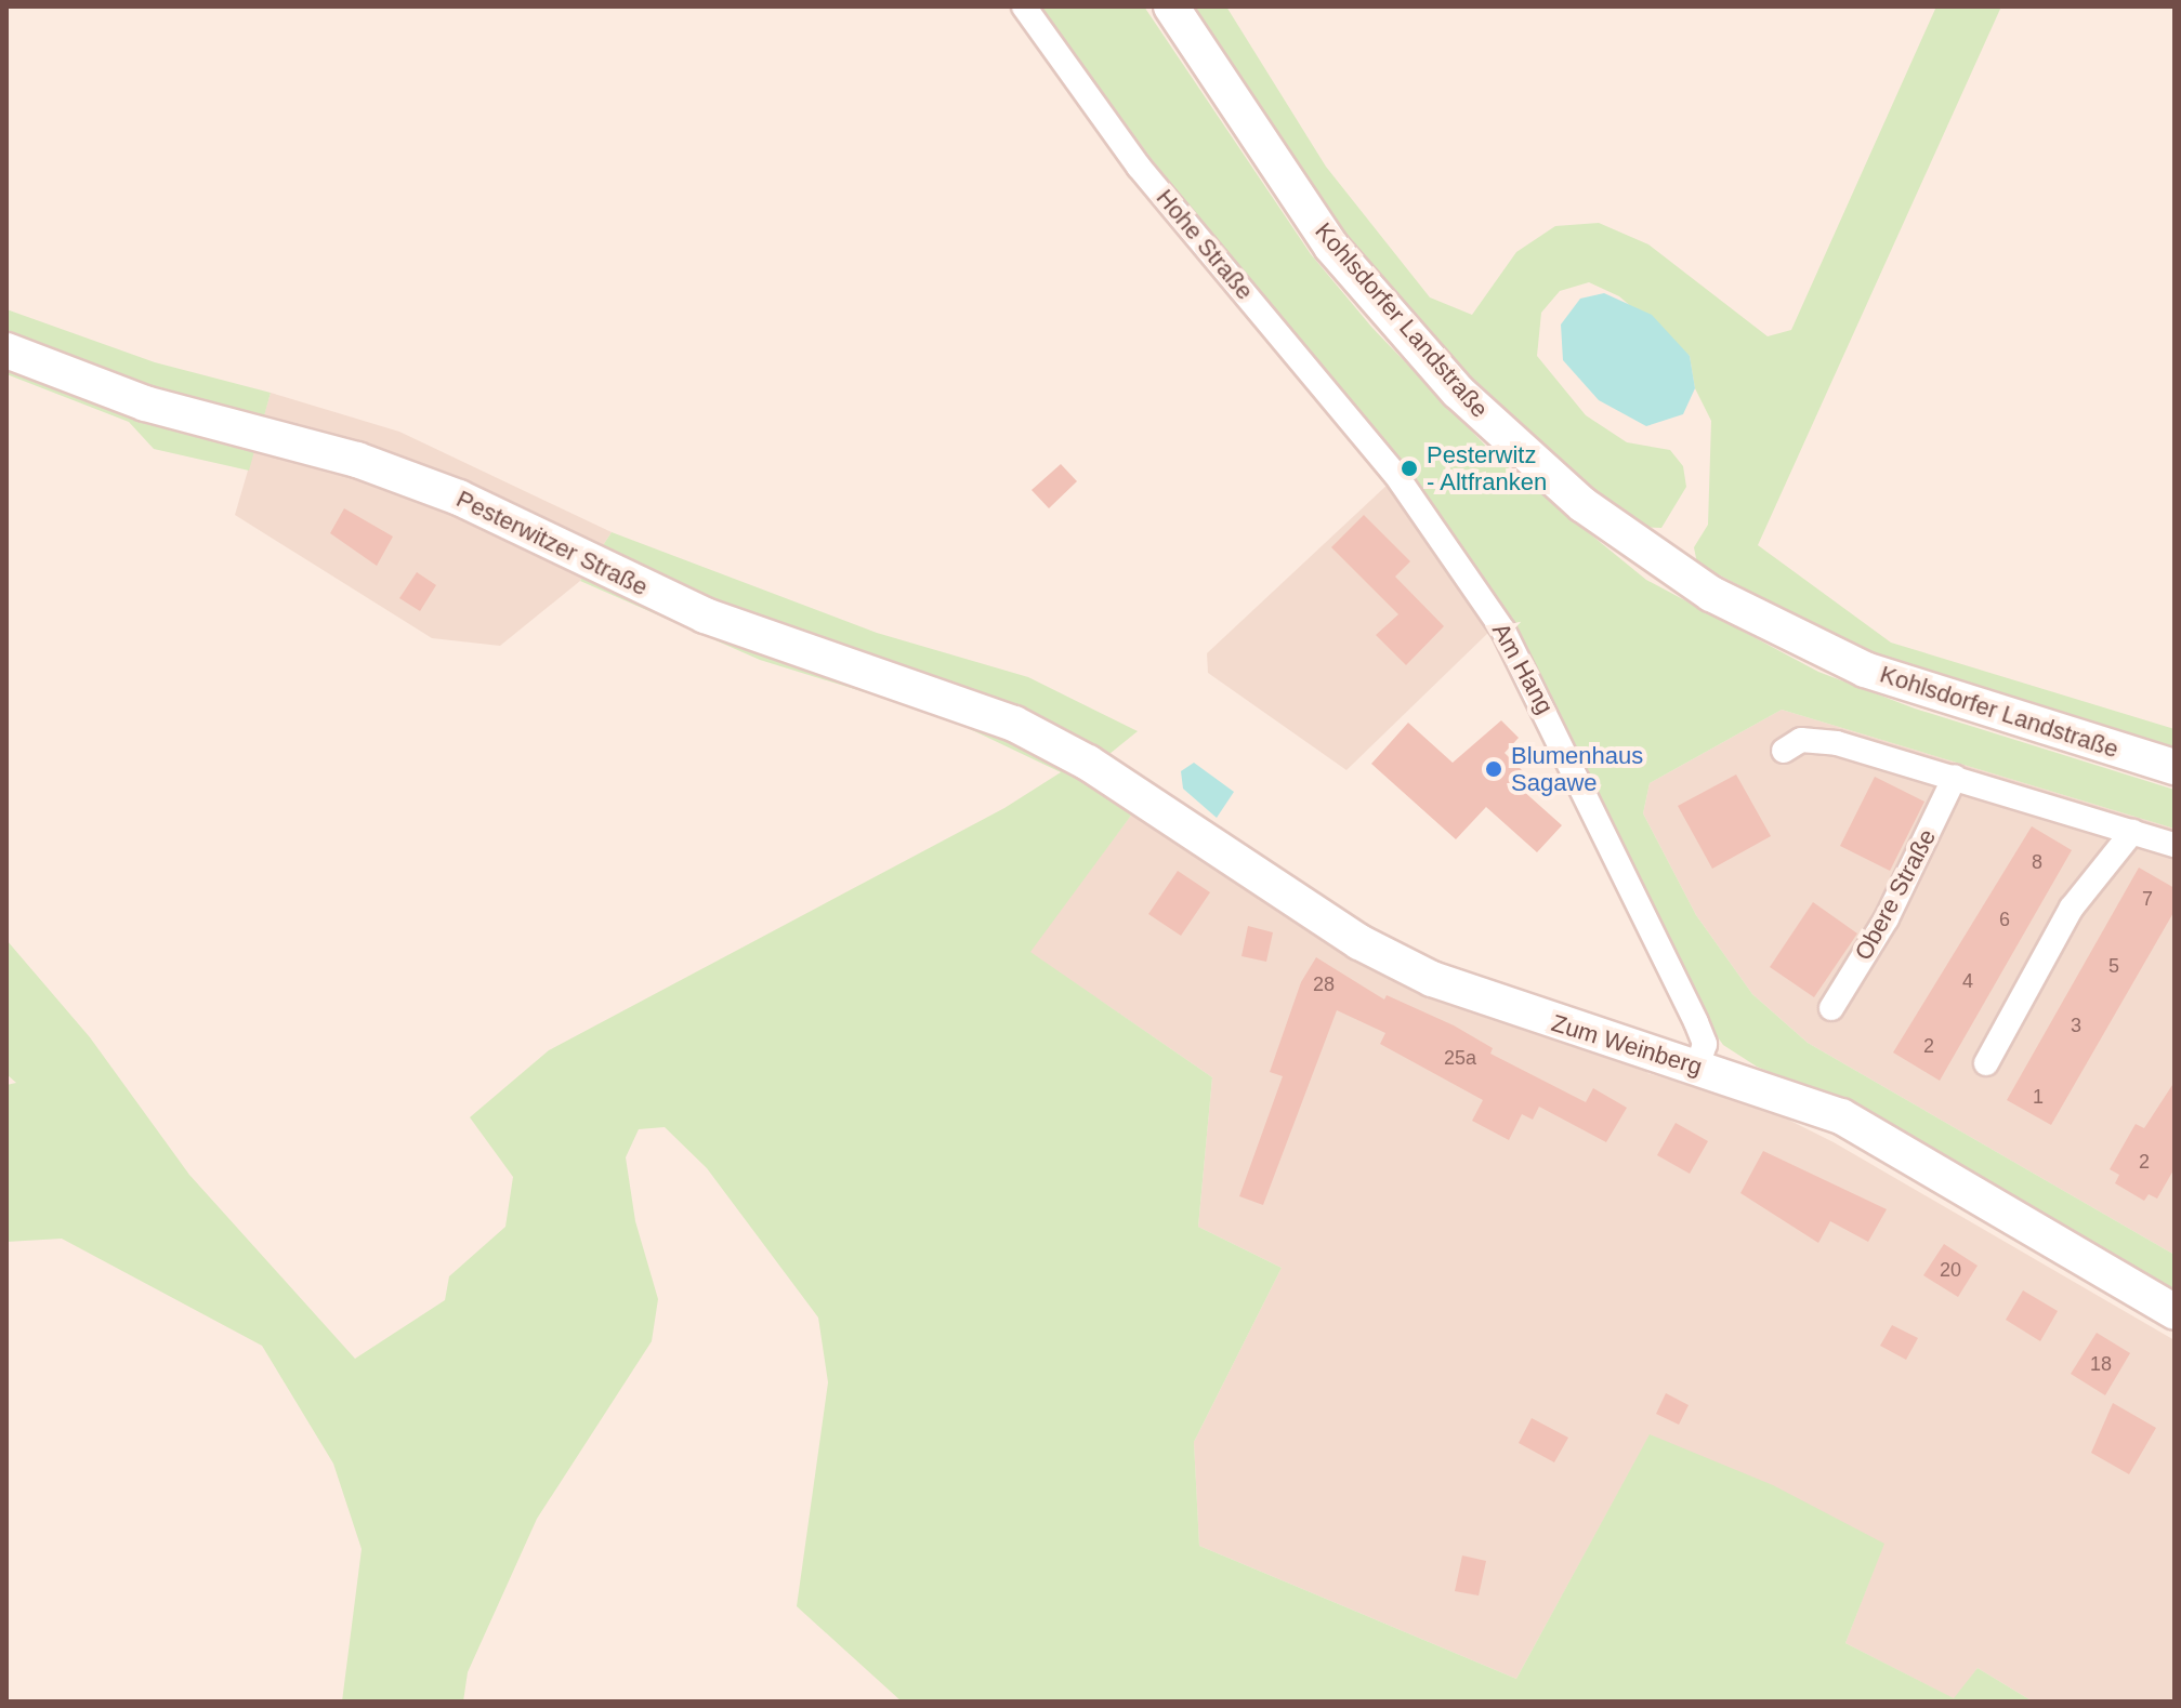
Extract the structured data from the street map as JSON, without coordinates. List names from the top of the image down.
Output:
{
  "streets": {
    "street": [
      "Hohe Straße",
      "Kohlsdorfer Landstraße",
      "Pesterwitzer Straße",
      "Am Hang",
      "Obere Straße",
      "Zum Weinberg"
    ]
  },
  "crossings": [
    ["Hohe Straße", "Am Hang"],
    ["Pesterwitzer Straße", "Zum Weinberg"],
    ["Am Hang", "Zum Weinberg"]
  ],
  "places": ["Pesterwitz - Altfranken", "Blumenhaus Sagawe"],
  "house_numbers": [
    "8",
    "7",
    "6",
    "5",
    "4",
    "28",
    "3",
    "2",
    "25a",
    "1",
    "2",
    "20",
    "18"
  ]
}
